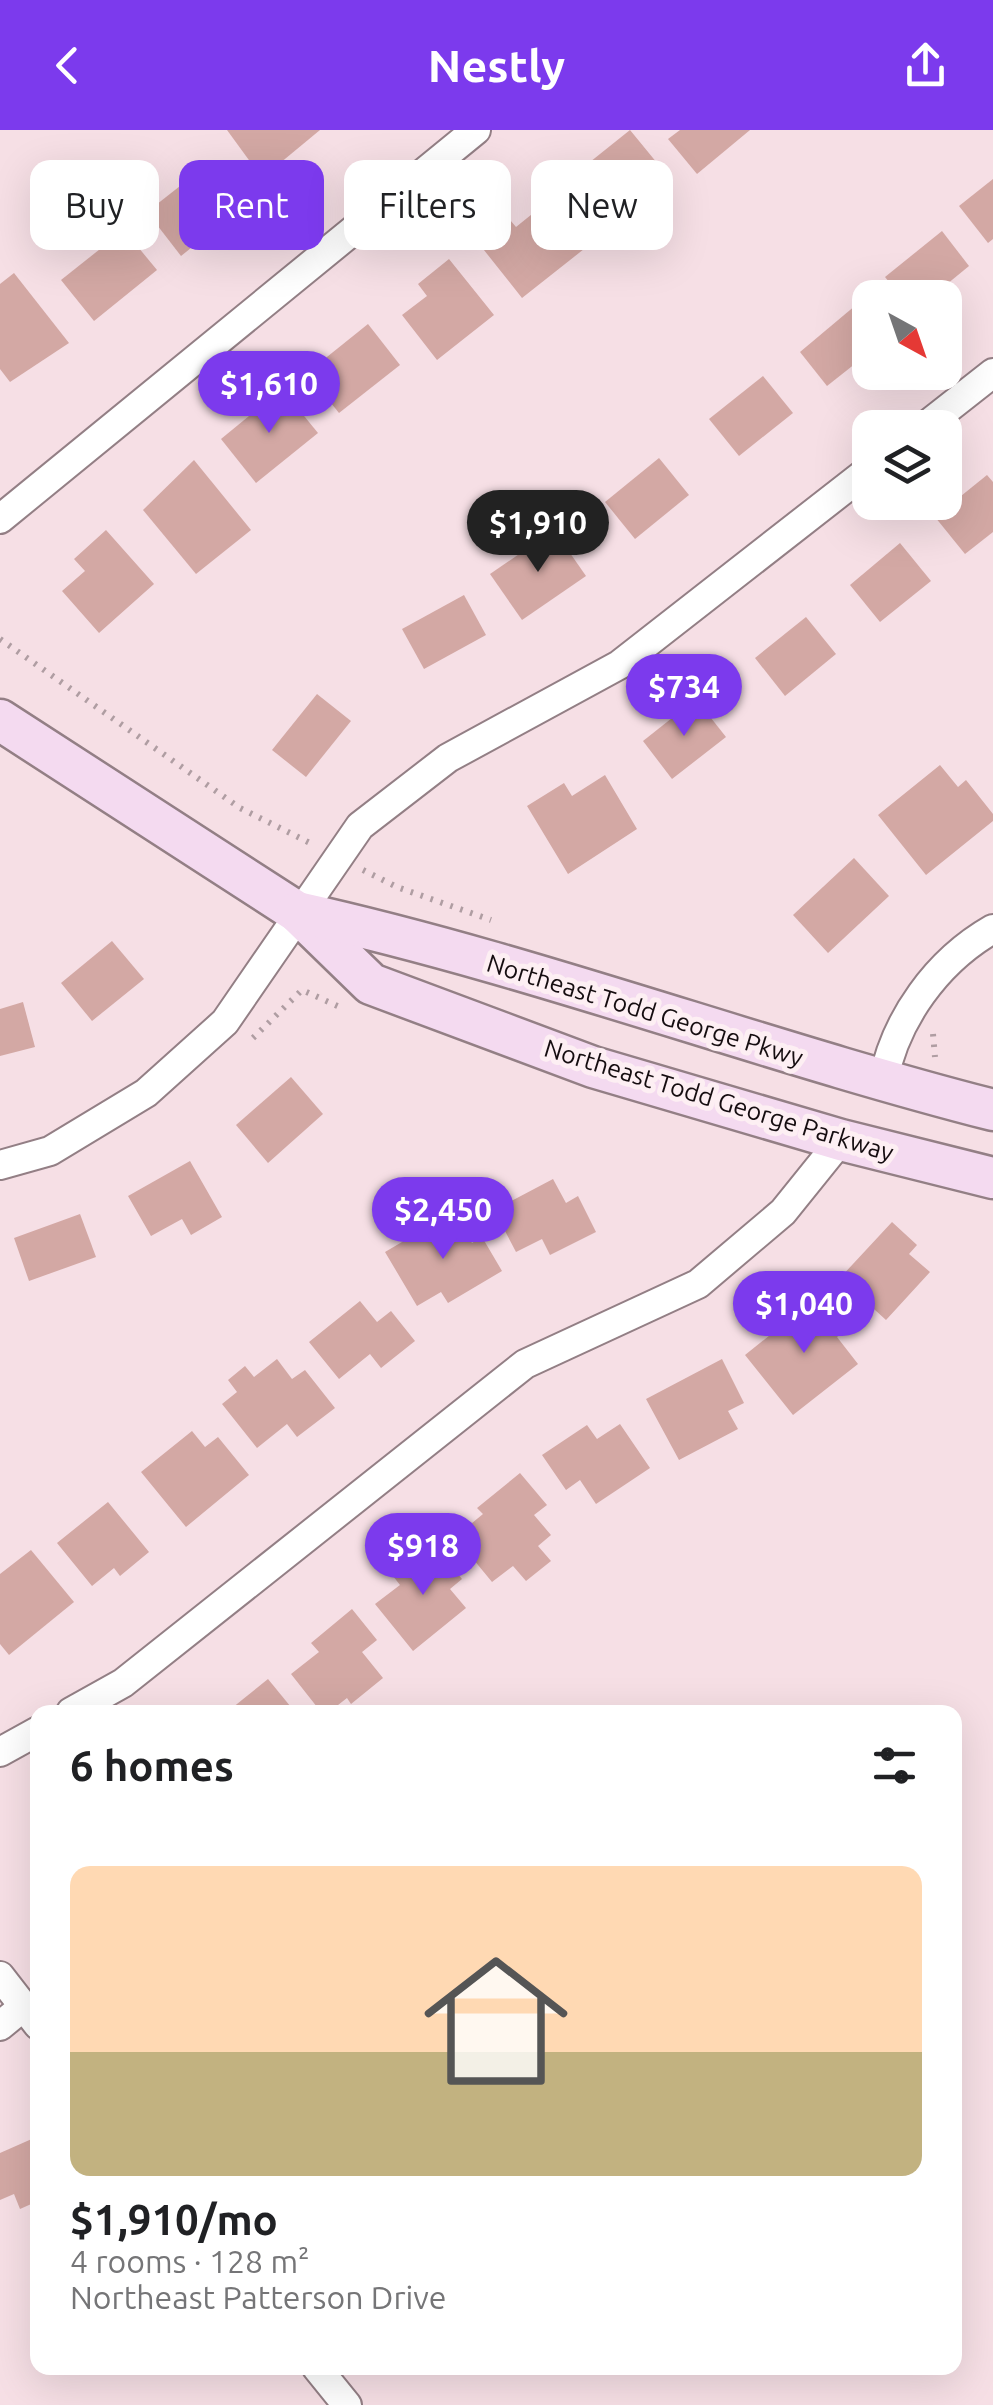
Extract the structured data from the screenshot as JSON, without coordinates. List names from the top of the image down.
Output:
{
  "streets": {
    "main road": ["Northeast Todd George Pkwy", "Northeast Todd George Parkway"]
  },
  "crossings": [
    ["Northeast Todd George Pkwy", "Northeast Todd George Parkway"]
  ],
  "north": "bottom right",
  "page": {
    "header": "Nestly",
    "chip": [
      "Buy",
      "Rent",
      "Filters",
      "New"
    ],
    "price": [
      "$1,610",
      "$1,910",
      "$734",
      "$2,450",
      "$1,040",
      "$918"
    ],
    "heading": "6 homes",
    "list": [
      {
        "name": "$1,910/mo",
        "note": "4 rooms · 128 m² · Northeast Patterson Drive"
      }
    ]
  }
}
